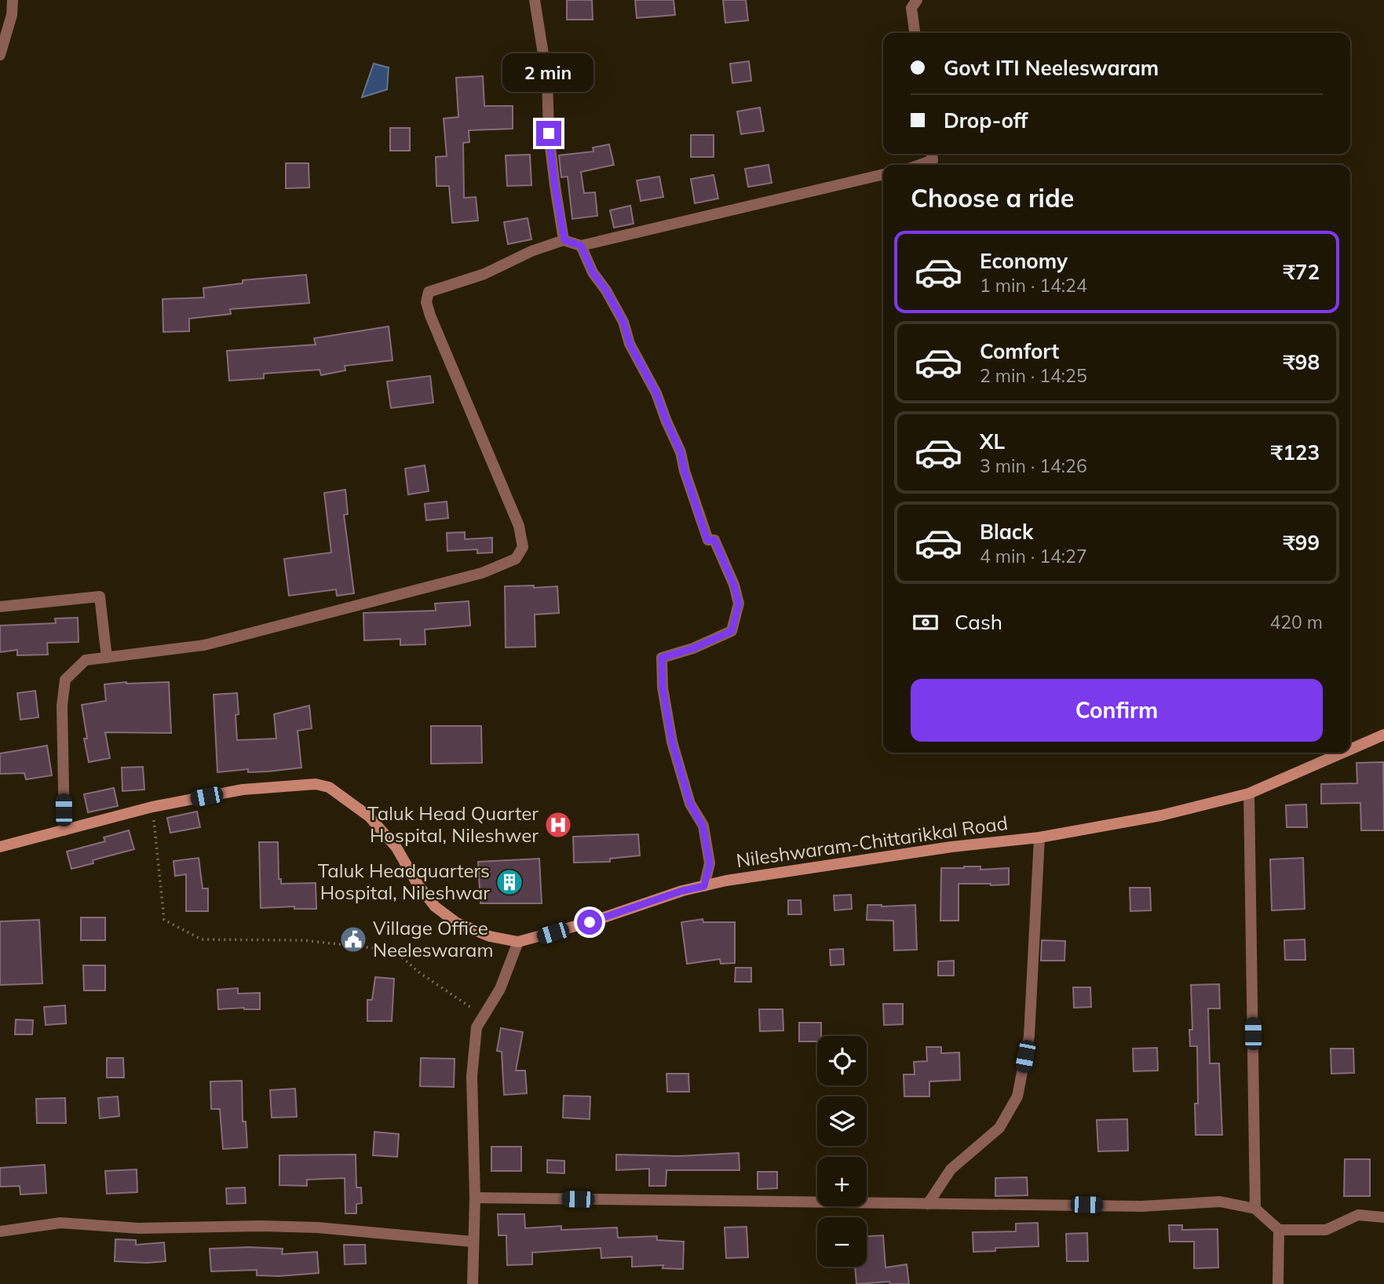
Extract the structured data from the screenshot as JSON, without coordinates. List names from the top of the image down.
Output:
{
  "streets": {
    "main road": ["Nileshwaram-Chittarikkal Road"]
  },
  "places": {
    "hospital": ["Taluk Head Quarter Hospital, Nileshwer"],
    "building": ["Taluk Headquarters Hospital, Nileshwar"],
    "public building": ["Village Office Neeleswaram"]
  },
  "page": {
    "banner": ["Govt ITI Neeleswaram", "Drop-off"],
    "bubble": "2 min",
    "heading": "Choose a ride",
    "list": [
      {
        "name": "Economy",
        "note": "1 min · 14:24",
        "value": "₹72"
      },
      {
        "name": "Comfort",
        "note": "2 min · 14:25",
        "value": "₹98"
      },
      {
        "name": "XL",
        "note": "3 min · 14:26",
        "value": "₹123"
      },
      {
        "name": "Black",
        "note": "4 min · 14:27",
        "value": "₹99"
      }
    ],
    "pay": ["Cash", "420 m"],
    "buttons": "Confirm",
    "map_buttons": ["+", "−"]
  }
}
